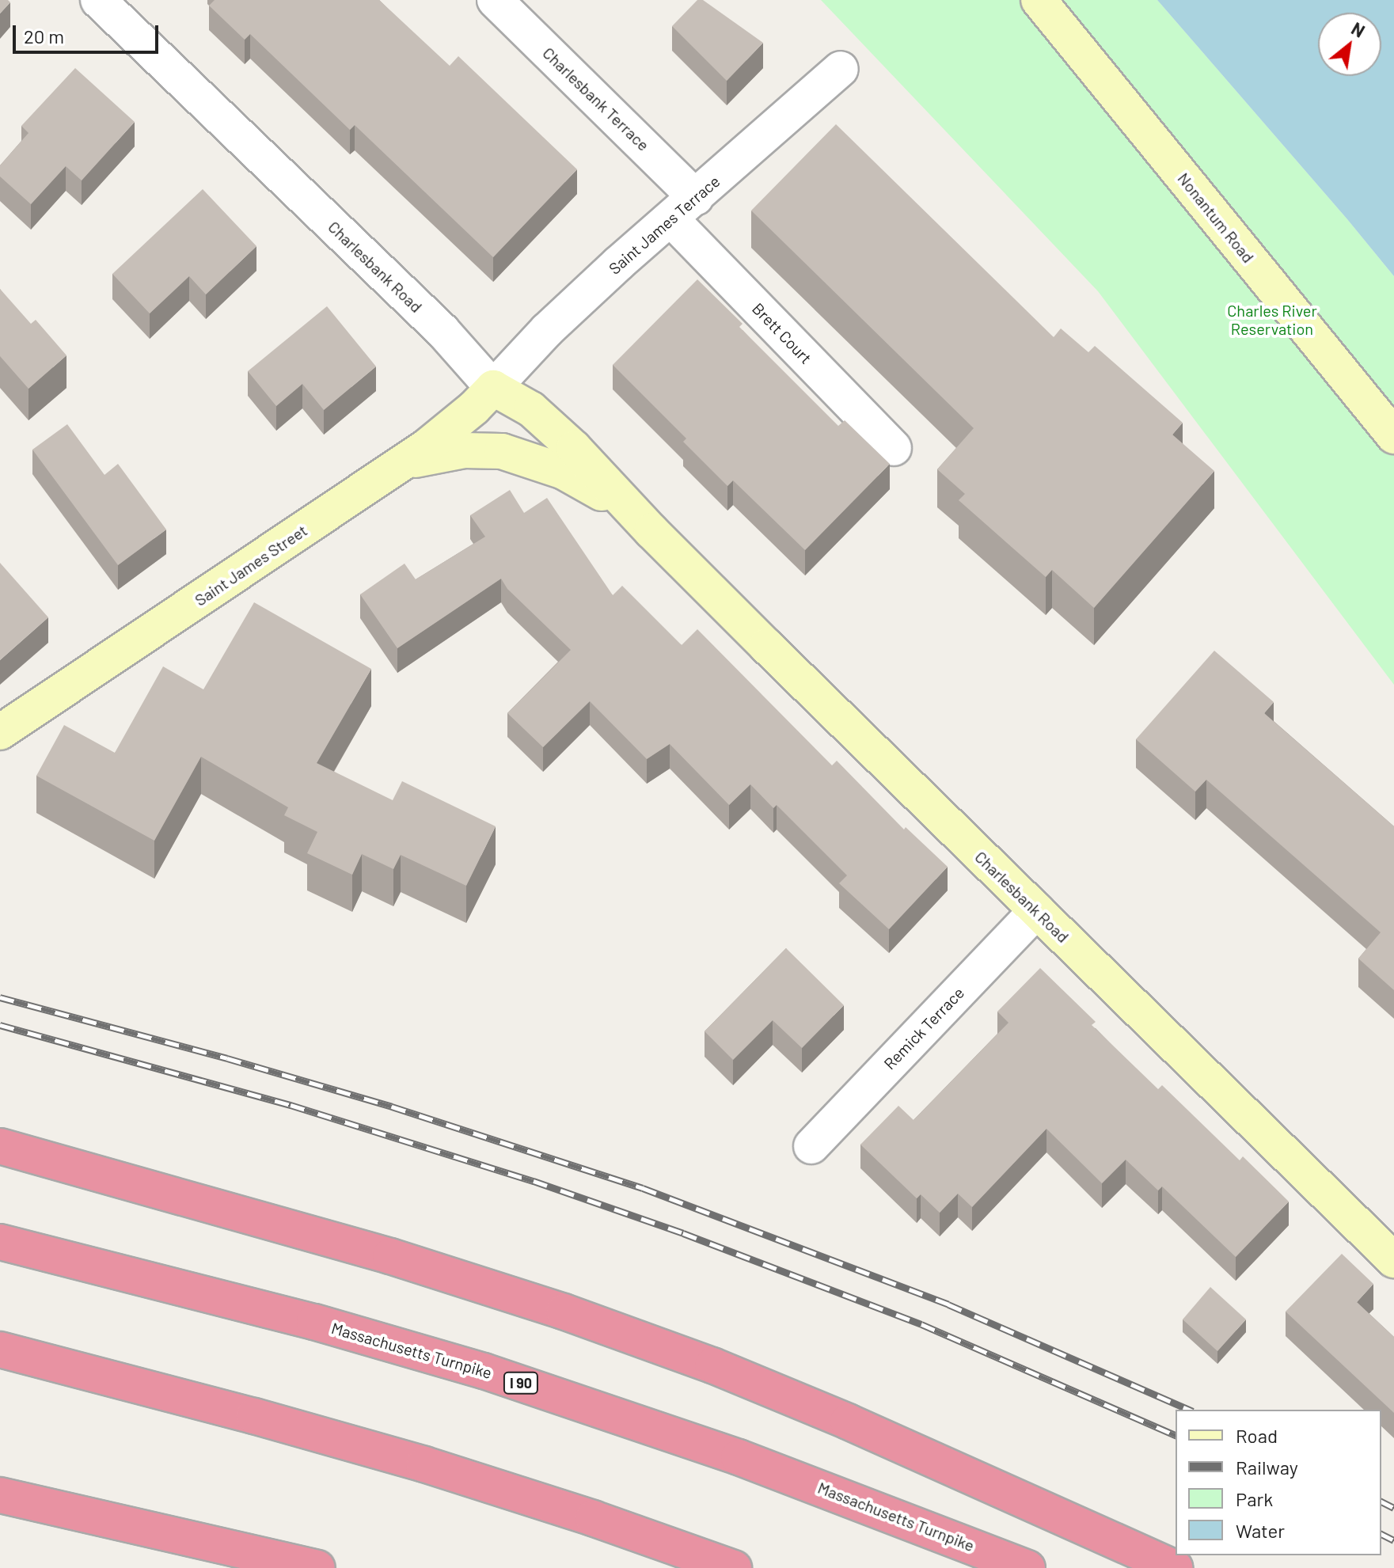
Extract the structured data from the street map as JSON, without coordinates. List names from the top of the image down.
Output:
{
  "streets": {
    "highway": ["Massachusetts Turnpike", "I 90"],
    "street": [
      "Charlesbank Terrace",
      "Nonantum Road",
      "Saint James Terrace",
      "Charlesbank Road",
      "Brett Court",
      "Saint James Street",
      "Remick Terrace"
    ]
  },
  "crossings": [
    ["Charlesbank Terrace", "Saint James Terrace"],
    ["Charlesbank Terrace", "Brett Court"],
    ["Saint James Terrace", "Charlesbank Road"],
    ["Saint James Terrace", "Brett Court"],
    ["Saint James Terrace", "Saint James Street"],
    ["Charlesbank Road", "Saint James Street"],
    ["Charlesbank Road", "Remick Terrace"]
  ],
  "parks": ["Charles River Reservation"],
  "legend": [
    "Road",
    "Railway",
    "Park",
    "Water"
  ],
  "scale_bar": "20 m",
  "north": "top right"
}
